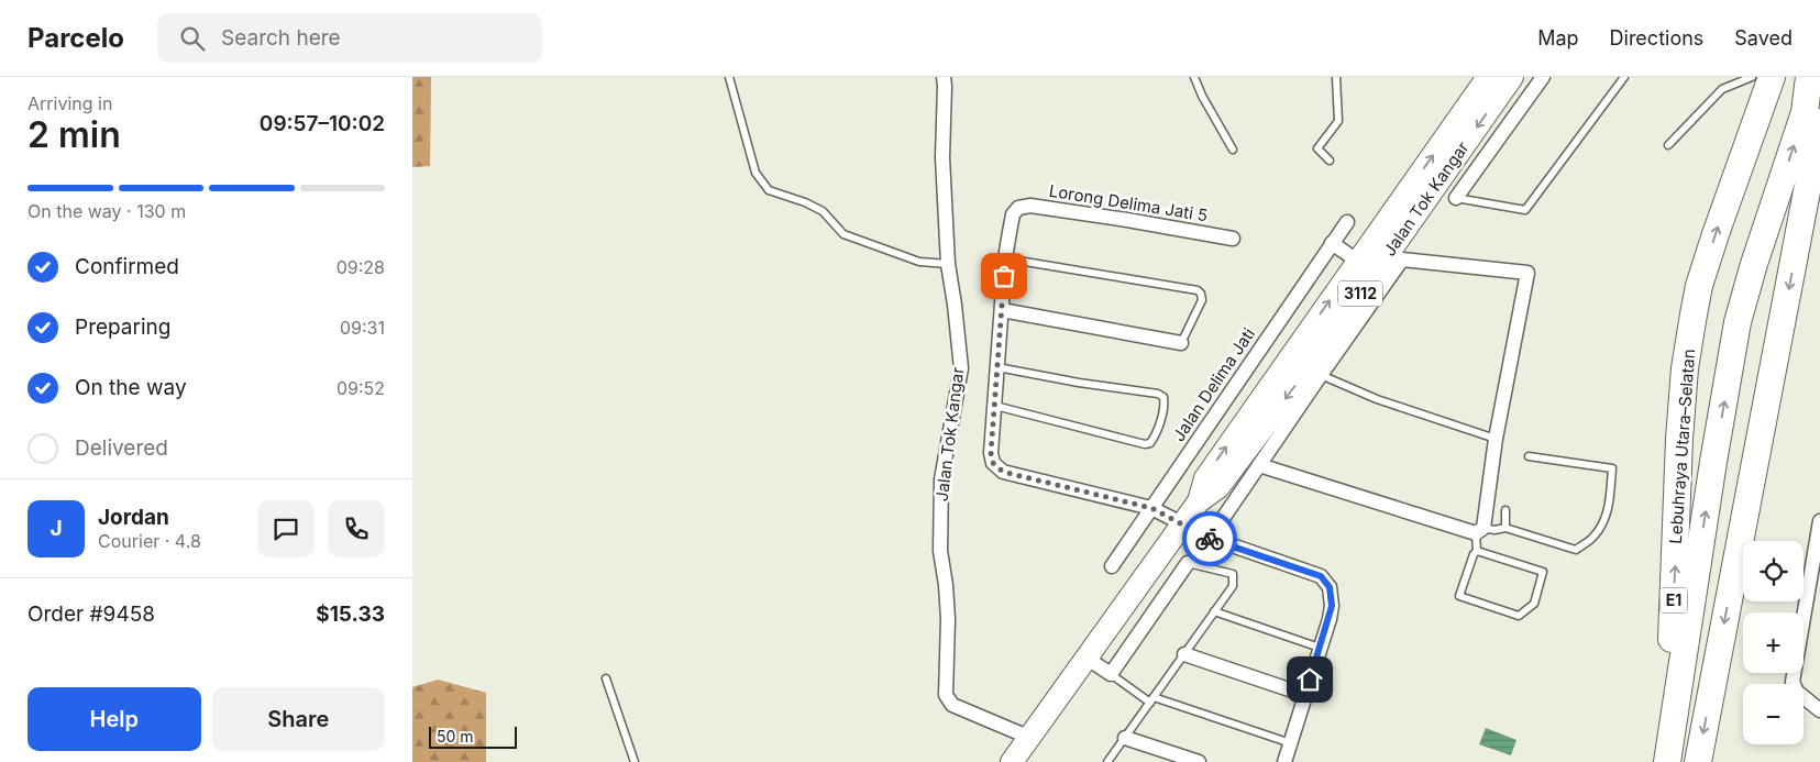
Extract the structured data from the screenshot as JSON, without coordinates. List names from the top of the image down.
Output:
{
  "streets": {
    "highway": ["Lebuhraya Utara–Selatan", "E1"],
    "main road": ["Jalan Tok Kangar", "3112"],
    "street": ["Lorong Delima Jati 5", "Jalan Delima Jati"]
  },
  "scale_bar": "50 m",
  "page": {
    "header": "Parcelo",
    "search": "Search here",
    "nav": ["Map", "Directions", "Saved"],
    "heading": ["2 min", "Arriving in", "09:57–10:02"],
    "panel": [
      "Jordan",
      "Courier · 4.8",
      "Order #9458",
      "$15.33"
    ],
    "bar": "On the way · 130 m",
    "list": [
      ["Confirmed", "09:28"],
      ["Preparing", "09:31"],
      ["On the way", "09:52"],
      "Delivered"
    ],
    "round": "J",
    "map_buttons": ["+", "−"],
    "buttons": ["Help", "Share"],
    "scale": "50 m"
  }
}
